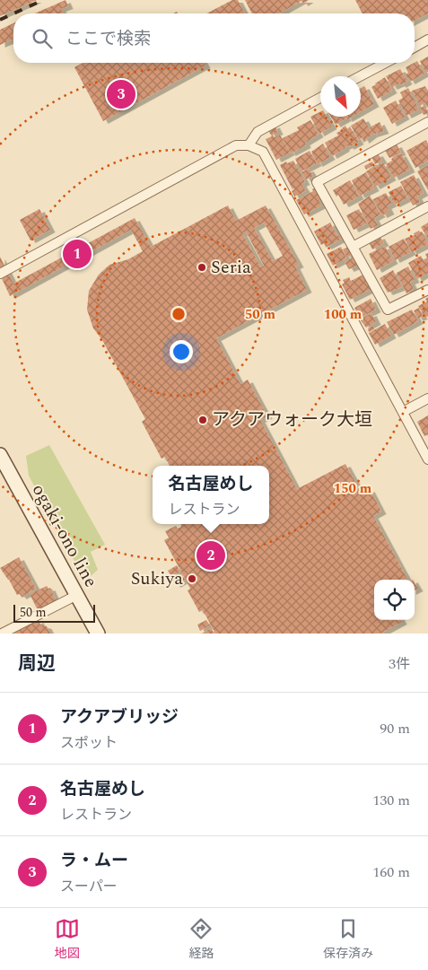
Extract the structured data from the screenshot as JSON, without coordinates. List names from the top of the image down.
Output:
{
  "streets": {
    "main road": ["ogaki-ono line"]
  },
  "places": ["Seria", "アクアウォーク大垣", "Sukiya"],
  "scale_bar": "50 m",
  "north": "bottom right",
  "page": {
    "search": "ここで検索",
    "pins": ["3", "1", "2"],
    "popup": ["名古屋めし", "レストラン"],
    "scale": "50 m",
    "heading": ["周辺", "3件"],
    "list": [
      {
        "mark": "1",
        "name": "アクアブリッジ",
        "note": "スポット",
        "value": "90 m"
      },
      {
        "mark": "2",
        "name": "名古屋めし",
        "note": "レストラン",
        "value": "130 m"
      },
      {
        "mark": "3",
        "name": "ラ・ムー",
        "note": "スーパー",
        "value": "160 m"
      }
    ],
    "nav": ["地図", "経路", "保存済み"]
  },
  "rings": ["50 m", "100 m", "150 m"]
}
